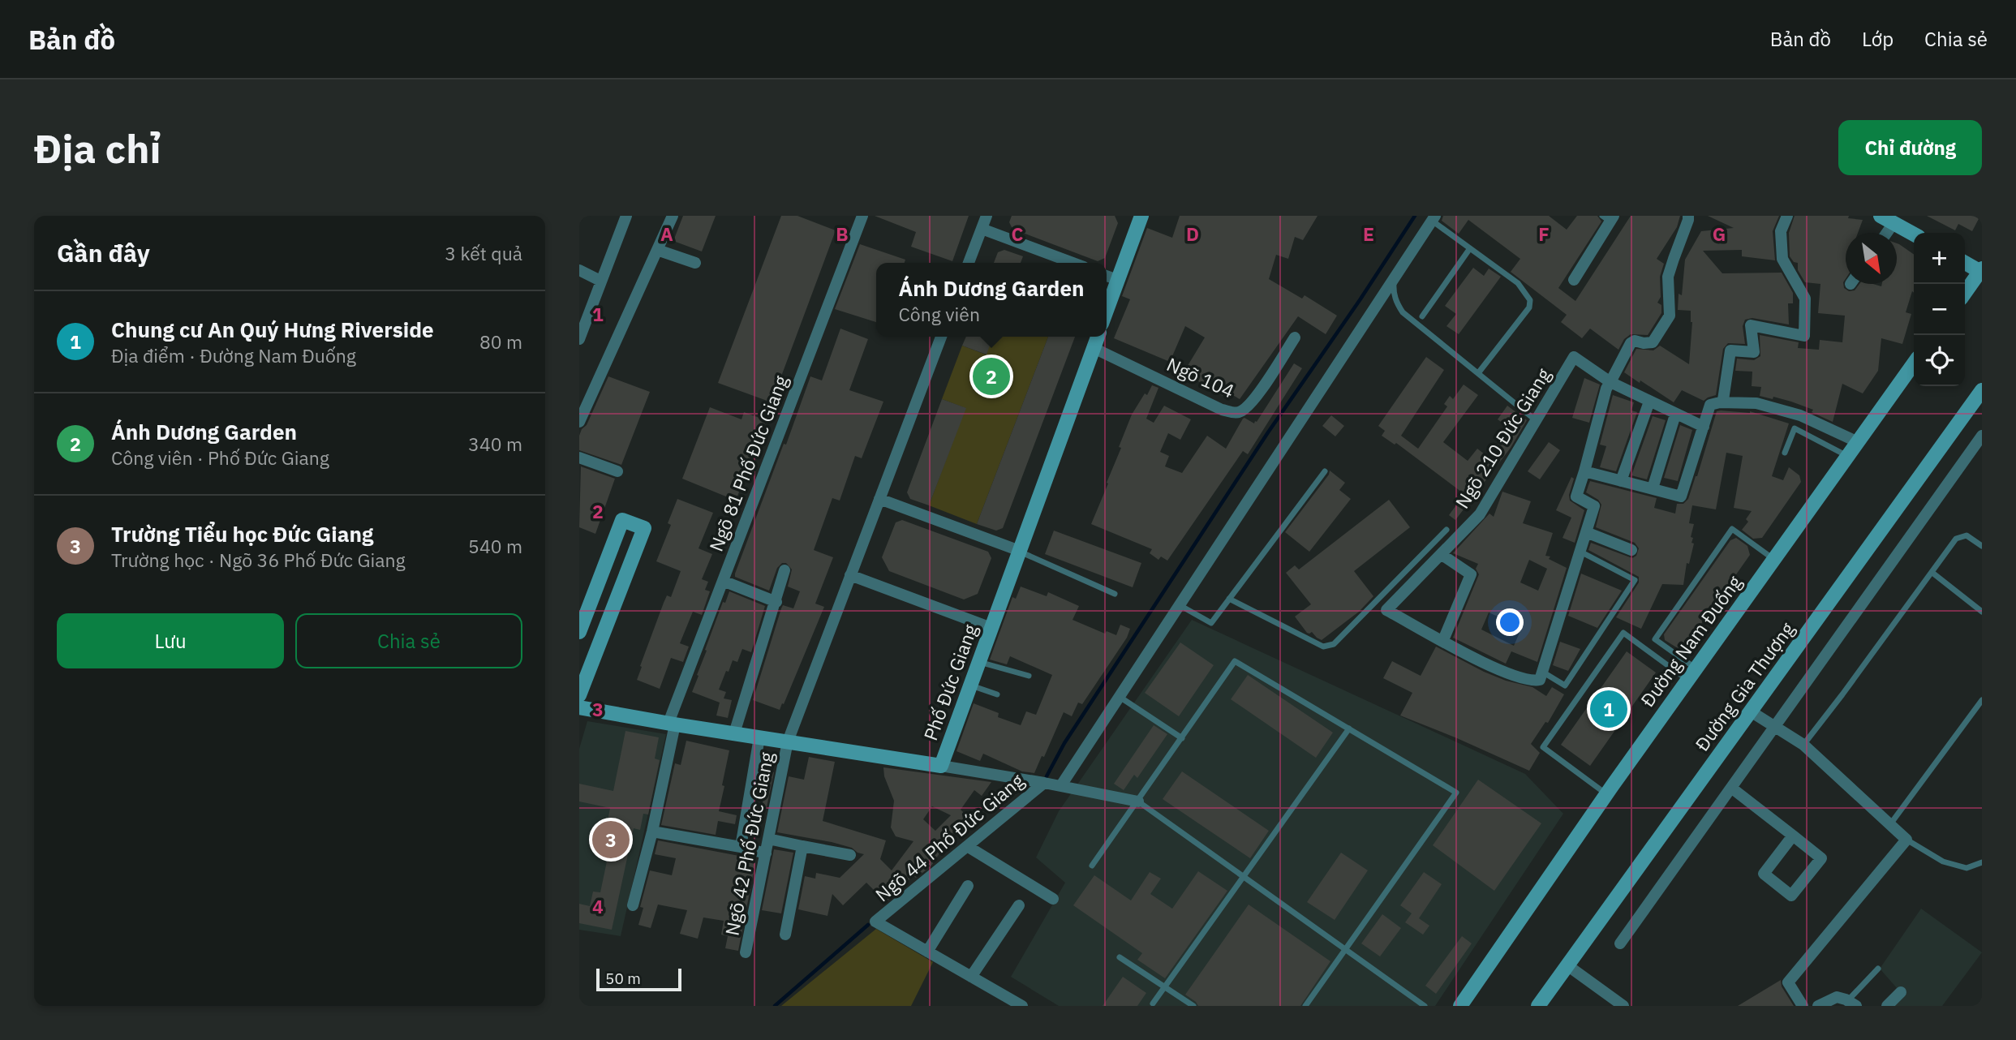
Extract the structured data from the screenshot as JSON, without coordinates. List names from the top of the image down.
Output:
{
  "streets": {
    "street": [
      "Ngõ 104",
      "Ngõ 210 Đức Giang",
      "Ngõ 81 Phố Đức Giang",
      "Đường Nam Đuống",
      "Phố Đức Giang",
      "Đường Gia Thượng",
      "Ngõ 44 Phố Đức Giang",
      "Ngõ 42 Phố Đức Giang"
    ]
  },
  "crossings": [
    ["Ngõ 104", "Phố Đức Giang"],
    ["Ngõ 81 Phố Đức Giang", "Phố Đức Giang"],
    ["Phố Đức Giang", "Ngõ 44 Phố Đức Giang"],
    ["Phố Đức Giang", "Ngõ 42 Phố Đức Giang"]
  ],
  "scale_bar": "50 m",
  "north": "bottom right",
  "page": {
    "header": "Bản đồ",
    "nav": ["Bản đồ", "Lớp", "Chia sẻ"],
    "buttons": [
      "Chỉ đường",
      ["Lưu", "Chia sẻ"]
    ],
    "title": "Địa chỉ",
    "heading": ["Gần đây", "3 kết quả"],
    "map_buttons": ["+", "−"],
    "popup": ["Ánh Dương Garden", "Công viên"],
    "list": [
      {
        "mark": "1",
        "name": "Chung cư An Quý Hưng Riverside",
        "note": "Địa điểm · Đường Nam Đuống",
        "value": "80 m"
      },
      {
        "mark": "2",
        "name": "Ánh Dương Garden",
        "note": "Công viên · Phố Đức Giang",
        "value": "340 m"
      },
      {
        "mark": "3",
        "name": "Trường Tiểu học Đức Giang",
        "note": "Trường học · Ngõ 36 Phố Đức Giang",
        "value": "540 m"
      }
    ],
    "pins": ["2", "1", "3"],
    "scale": "50 m"
  },
  "grid": {
    "columns": [
      "A",
      "B",
      "C",
      "D",
      "E",
      "F",
      "G"
    ],
    "rows": [
      "1",
      "2",
      "3",
      "4"
    ]
  }
}
